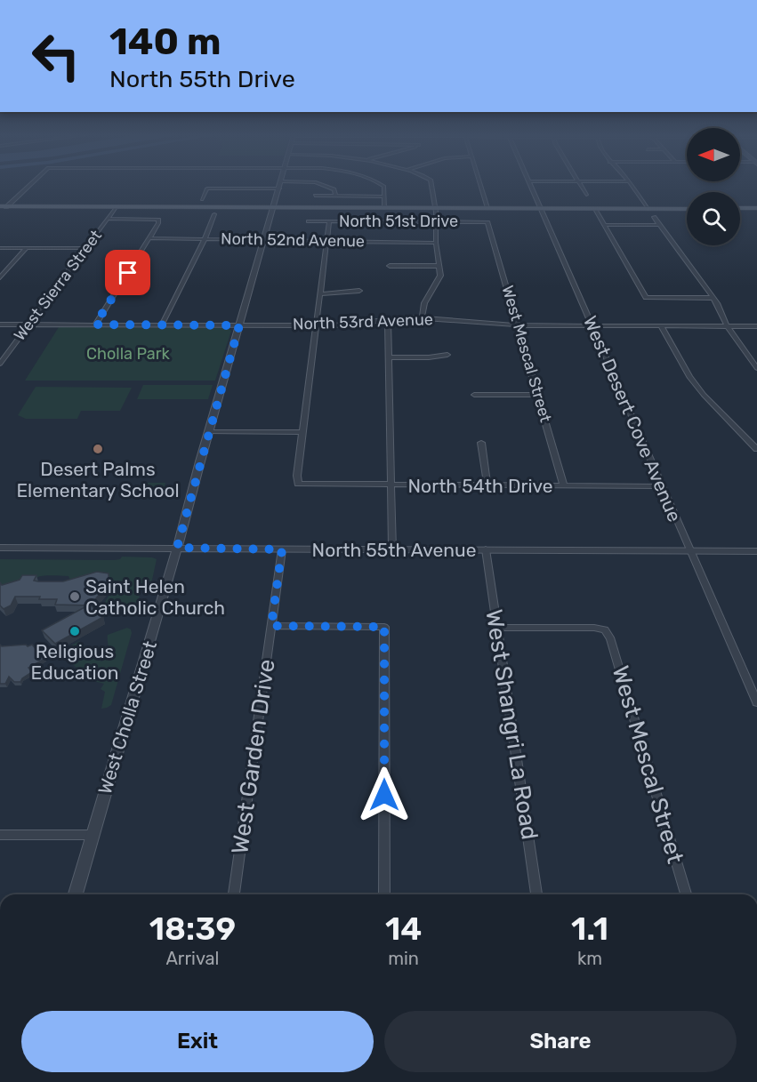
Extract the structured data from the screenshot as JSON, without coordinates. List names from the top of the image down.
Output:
{
  "streets": {
    "street": [
      "North 51st Drive",
      "North 52nd Avenue",
      "West Sierra Street",
      "North 53rd Avenue",
      "West Mescal Street",
      "West Desert Cove Avenue",
      "North 54th Drive",
      "North 55th Avenue",
      "West Cholla Street",
      "West Shangri La Road",
      "West Garden Drive"
    ]
  },
  "crossings": [
    ["North 51st Drive", "West Mescal Street"],
    ["North 52nd Avenue", "West Cholla Street"],
    ["West Sierra Street", "North 53rd Avenue"],
    ["North 53rd Avenue", "West Mescal Street"],
    ["North 53rd Avenue", "West Desert Cove Avenue"],
    ["North 53rd Avenue", "West Cholla Street"],
    ["West Mescal Street", "North 54th Drive"],
    ["West Mescal Street", "West Shangri La Road"],
    ["West Desert Cove Avenue", "North 54th Drive"],
    ["West Desert Cove Avenue", "North 55th Avenue"],
    ["North 55th Avenue", "West Cholla Street"],
    ["North 55th Avenue", "West Shangri La Road"],
    ["North 55th Avenue", "West Garden Drive"]
  ],
  "parks": ["Cholla Park"],
  "places": ["Desert Palms Elementary School", "Saint Helen Catholic Church", "Religious Education"],
  "north": "left",
  "page": {
    "turn": ["140 m", "North 55th Drive"],
    "eta": [
      "18:39",
      "Arrival",
      "14",
      "min",
      "1.1",
      "km"
    ],
    "buttons": ["Exit", "Share"]
  }
}
